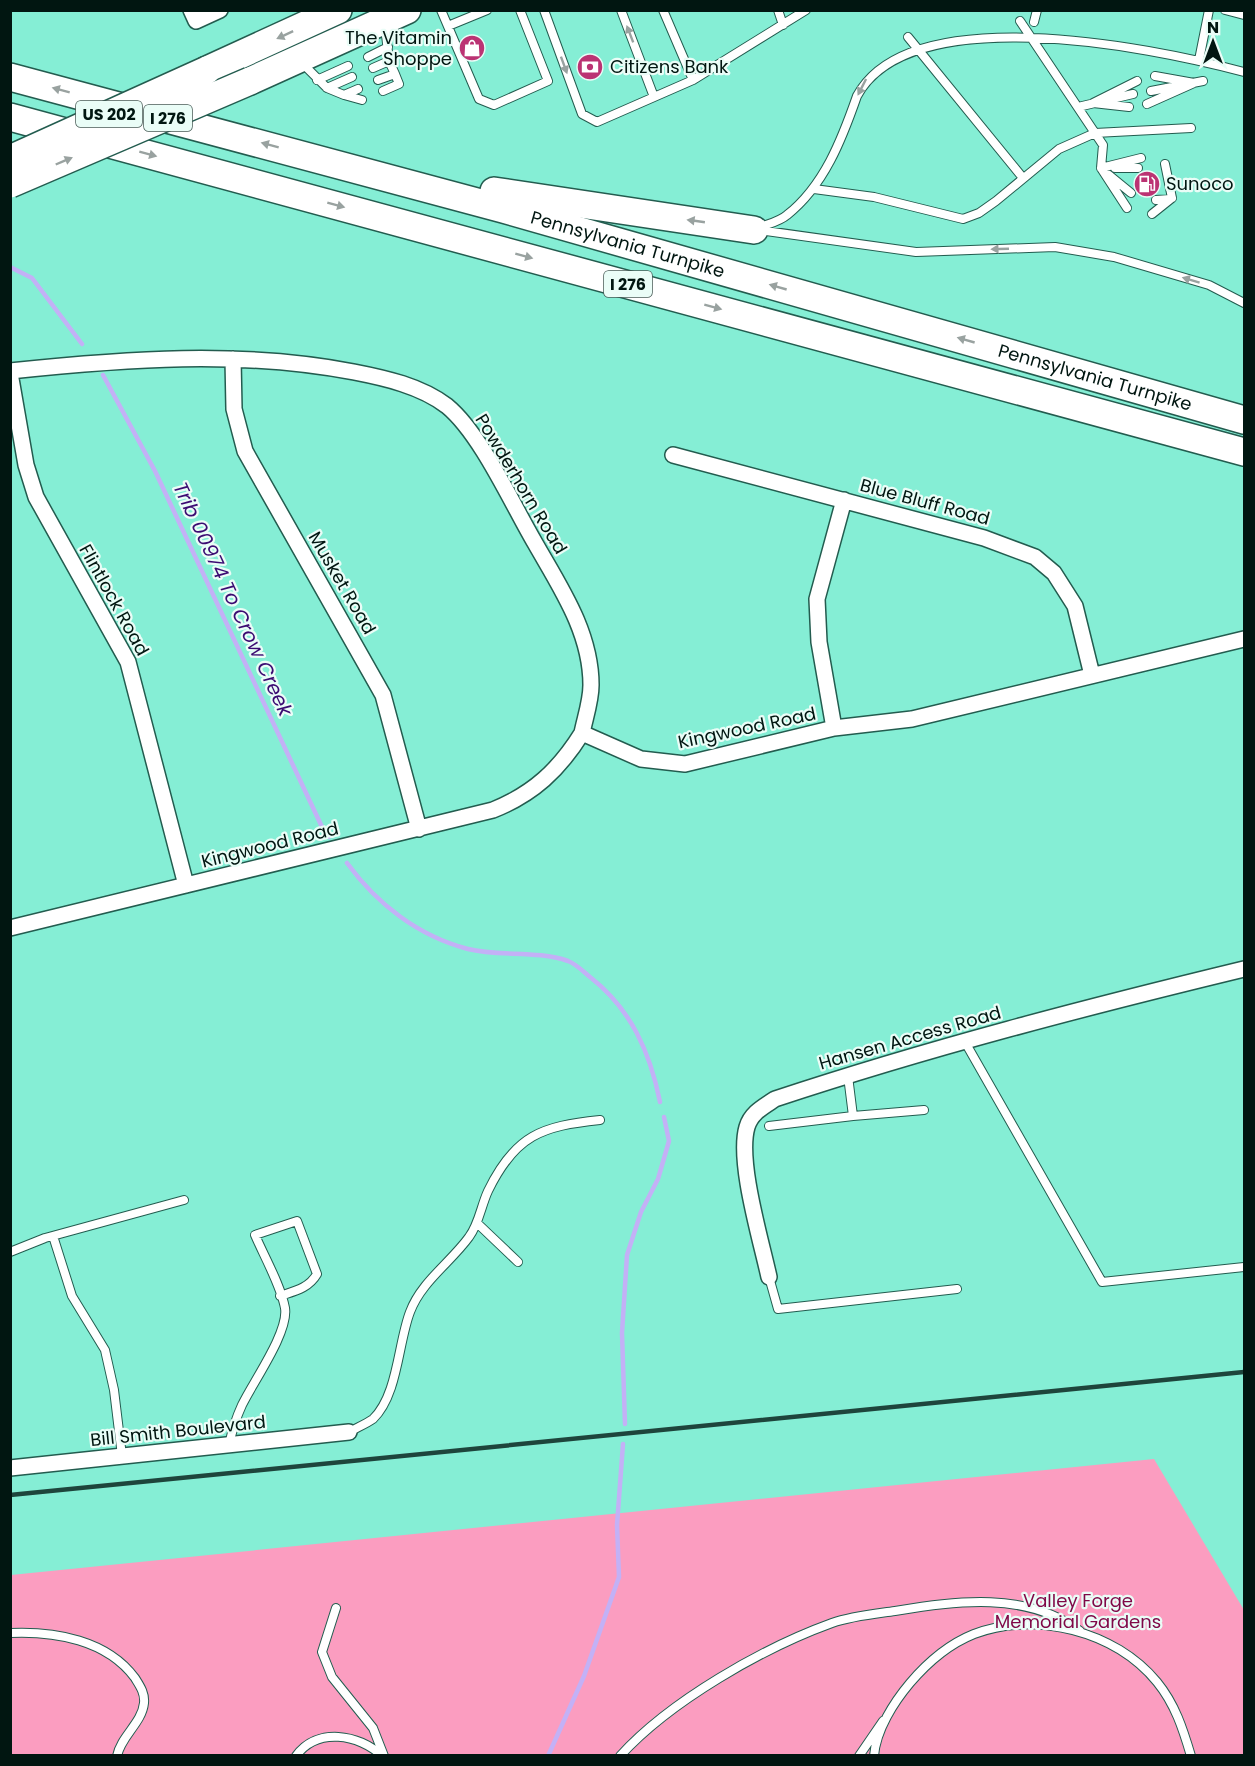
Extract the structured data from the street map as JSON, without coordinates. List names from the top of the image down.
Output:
{
  "streets": {
    "highway": ["US 202", "I 276", "Pennsylvania Turnpike"],
    "street": [
      "Powderhorn Road",
      "Blue Bluff Road",
      "Musket Road",
      "Flintlock Road",
      "Kingwood Road",
      "Hansen Access Road",
      "Bill Smith Boulevard"
    ]
  },
  "crossings": [
    ["Powderhorn Road", "Musket Road"],
    ["Powderhorn Road", "Flintlock Road"],
    ["Powderhorn Road", "Kingwood Road"],
    ["Blue Bluff Road", "Kingwood Road"],
    ["Musket Road", "Kingwood Road"],
    ["Flintlock Road", "Kingwood Road"]
  ],
  "water": ["Trib 00974 To Crow Creek"],
  "parks": ["Valley Forge Memorial Gardens"],
  "places": {
    "shop": ["The Vitamin Shoppe"],
    "bank": ["Citizens Bank"],
    "fuel station": ["Sunoco"]
  },
  "north": "top"
}
